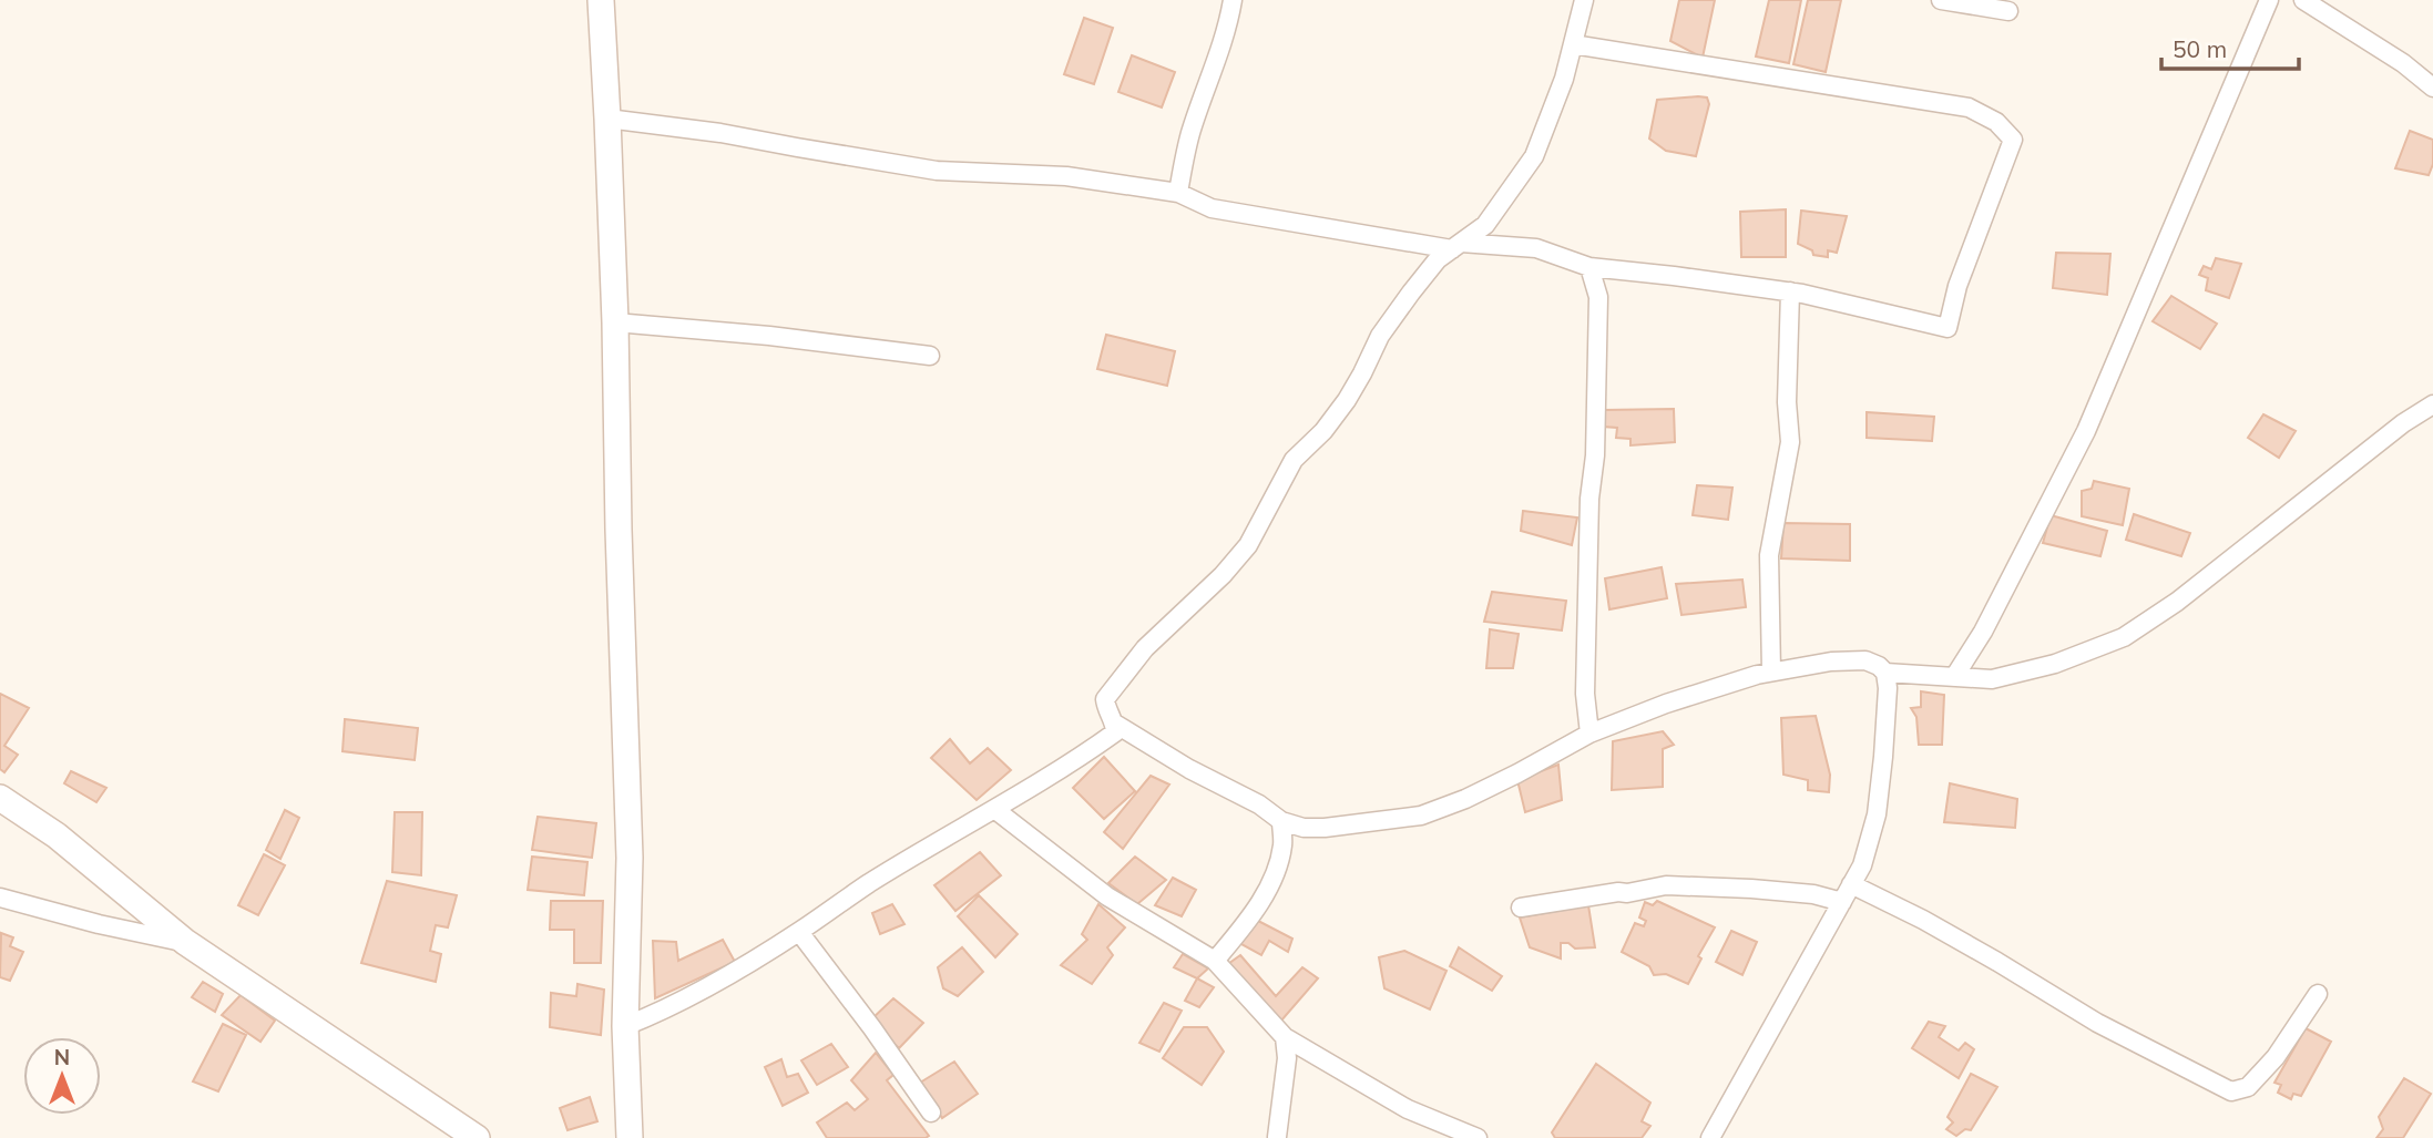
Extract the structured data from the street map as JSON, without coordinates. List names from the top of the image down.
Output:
{
  "scale_bar": "50 m",
  "north": "top"
}
